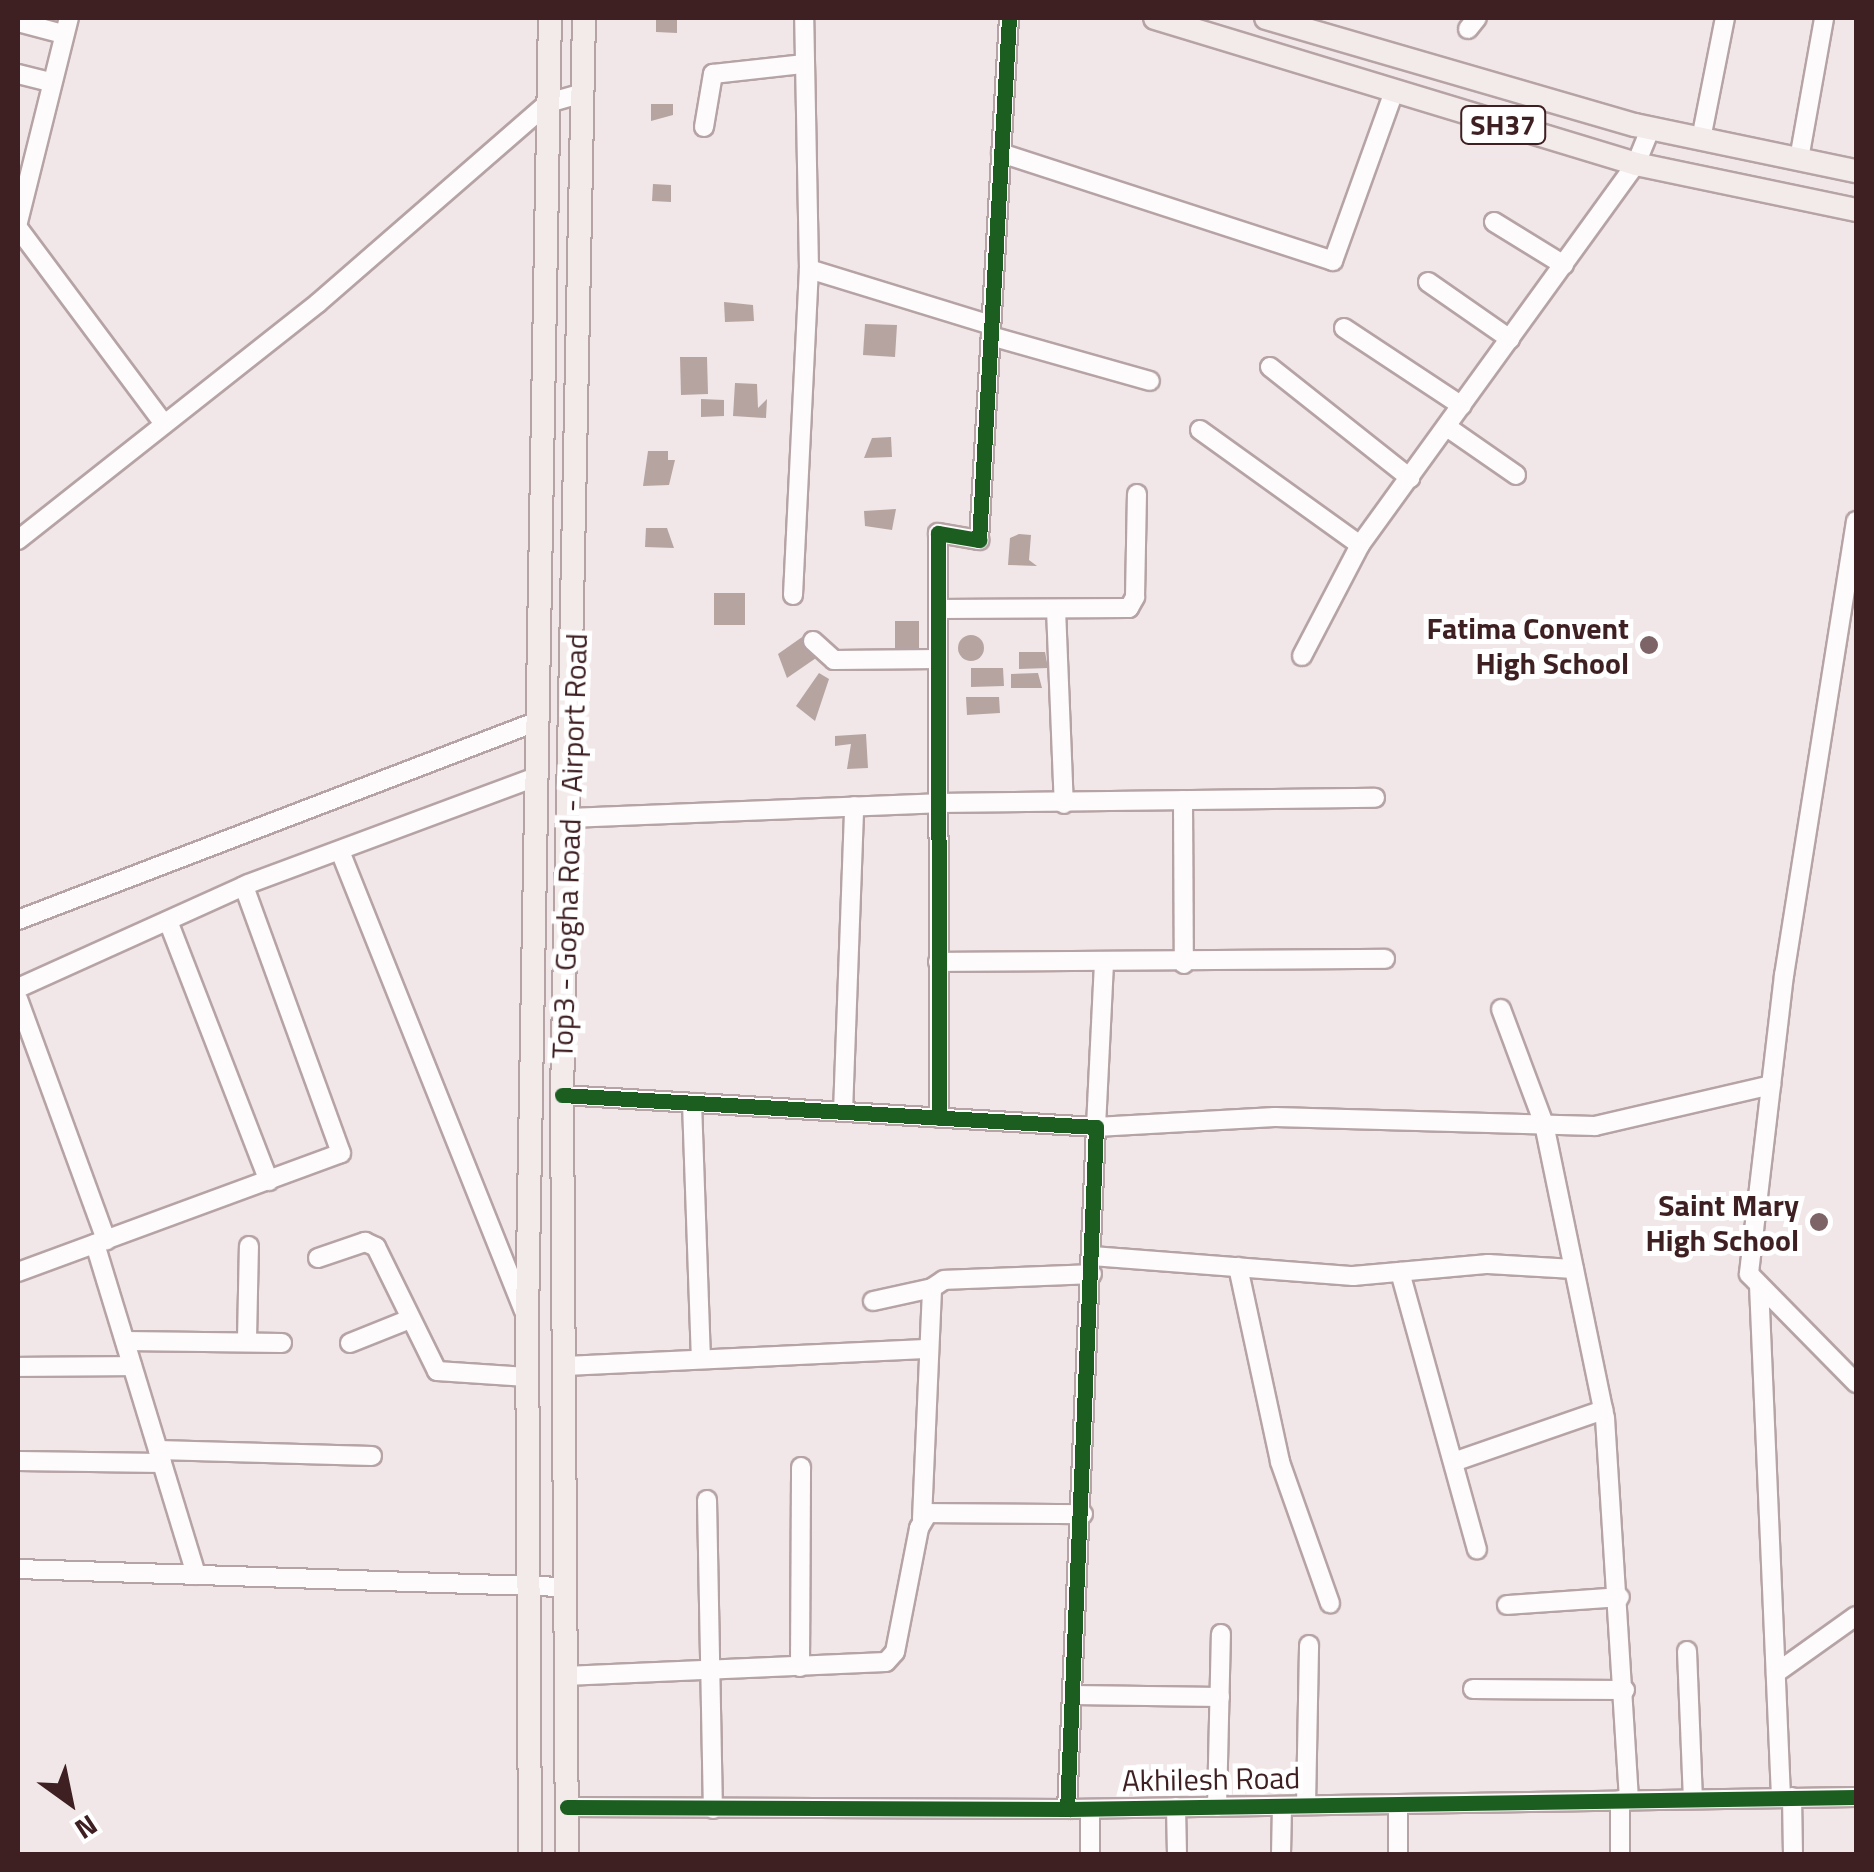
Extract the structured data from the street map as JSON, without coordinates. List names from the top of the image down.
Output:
{
  "streets": {
    "main road": ["SH37", "Top3 - Gogha Road - Airport Road"],
    "street": ["Akhilesh Road"]
  },
  "crossings": [
    ["Top3 - Gogha Road - Airport Road", "Akhilesh Road"]
  ],
  "places": ["Fatima Convent High School", "Saint Mary High School"],
  "north": "bottom right"
}
